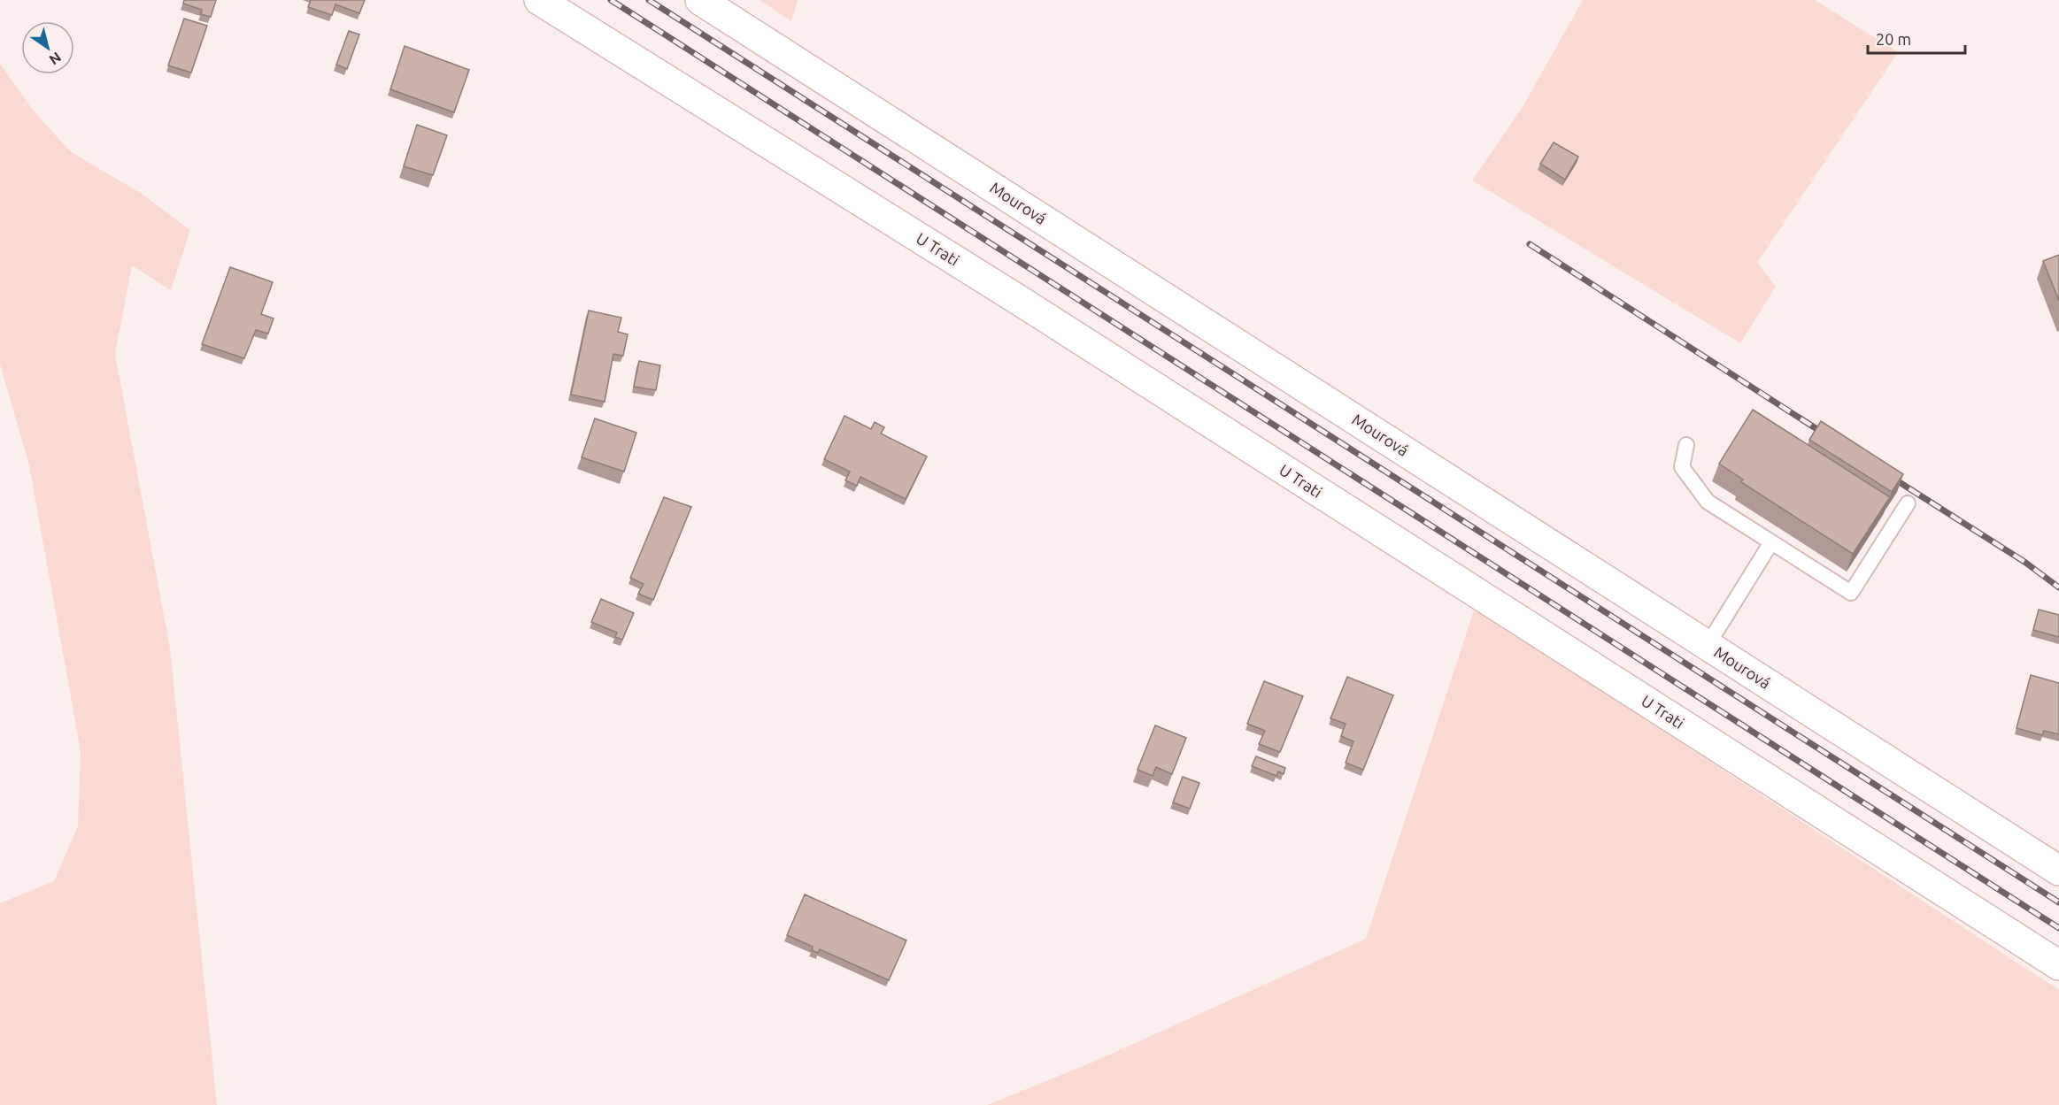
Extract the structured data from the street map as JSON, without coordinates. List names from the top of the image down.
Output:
{
  "streets": {
    "street": ["Mourová", "U Trati"]
  },
  "scale_bar": "20 m",
  "north": "bottom right"
}
